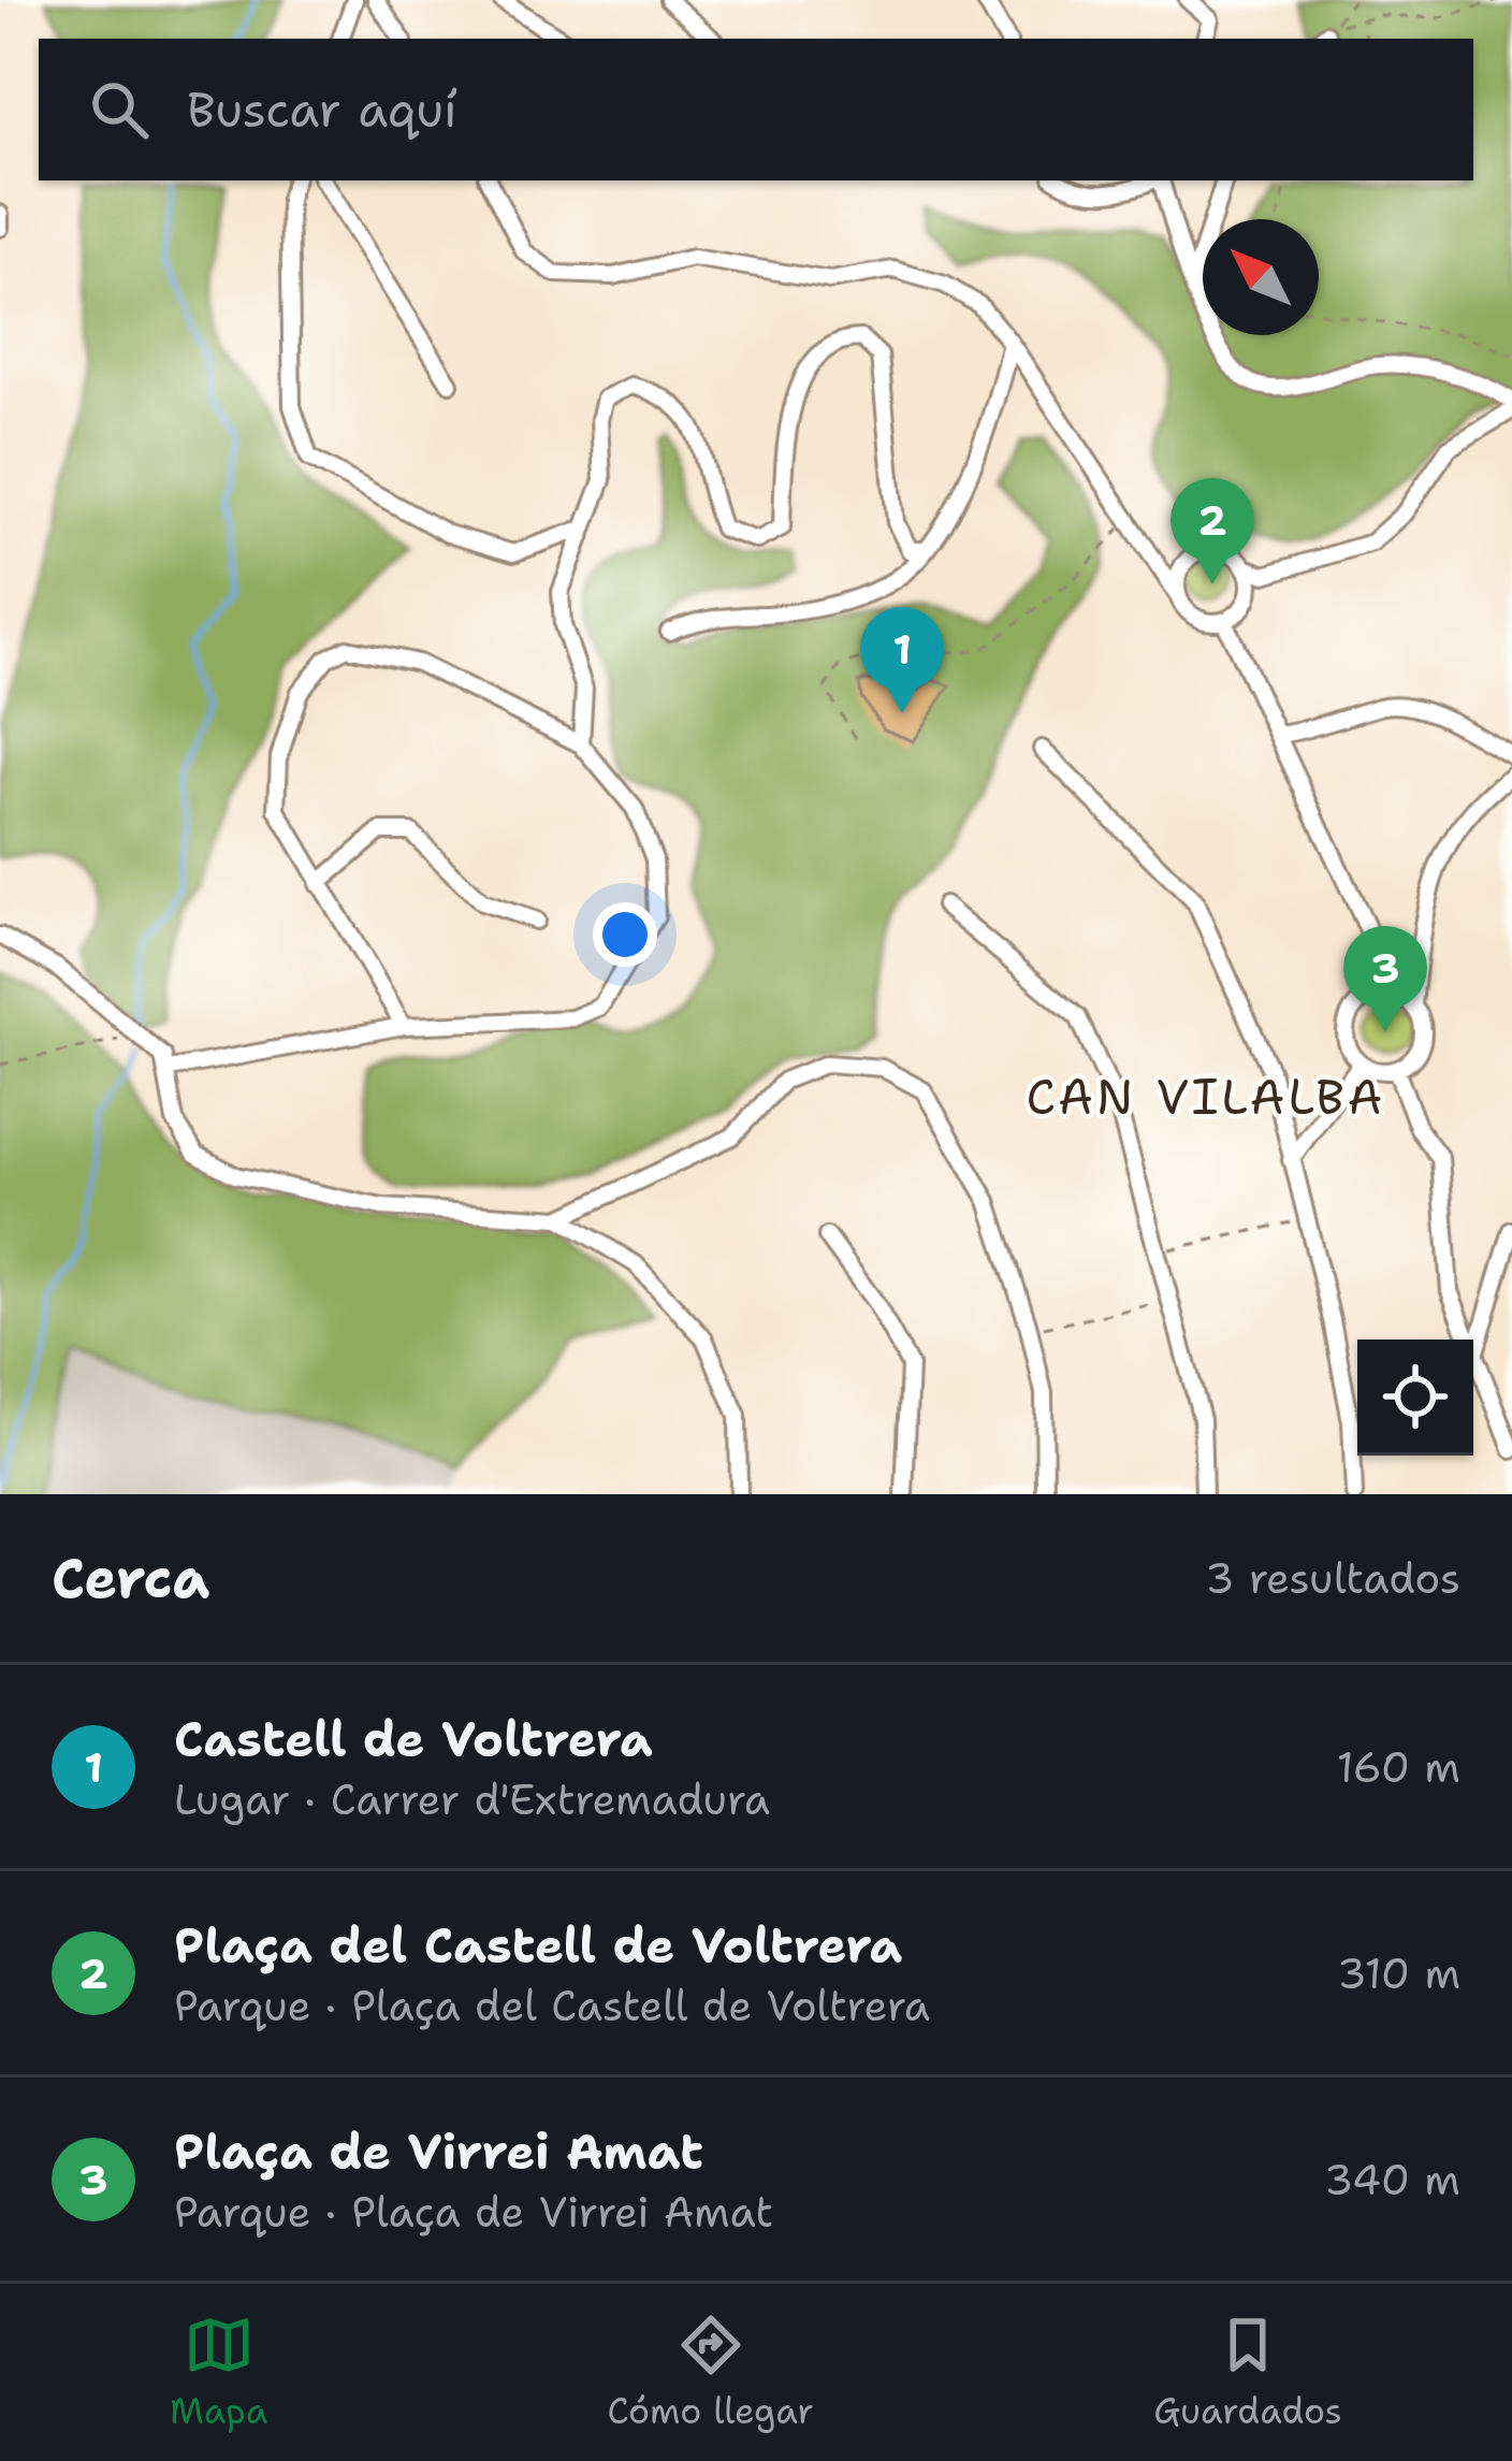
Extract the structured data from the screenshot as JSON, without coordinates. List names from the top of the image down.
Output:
{
  "districts": ["CAN VILALBA"],
  "north": "top left",
  "page": {
    "search": "Buscar aquí",
    "pins": ["2", "1", "3"],
    "heading": ["Cerca", "3 resultados"],
    "list": [
      {
        "mark": "1",
        "name": "Castell de Voltrera",
        "note": "Lugar · Carrer d'Extremadura",
        "value": "160 m"
      },
      {
        "mark": "2",
        "name": "Plaça del Castell de Voltrera",
        "note": "Parque · Plaça del Castell de Voltrera",
        "value": "310 m"
      },
      {
        "mark": "3",
        "name": "Plaça de Virrei Amat",
        "note": "Parque · Plaça de Virrei Amat",
        "value": "340 m"
      }
    ],
    "nav": ["Mapa", "Cómo llegar", "Guardados"]
  }
}
